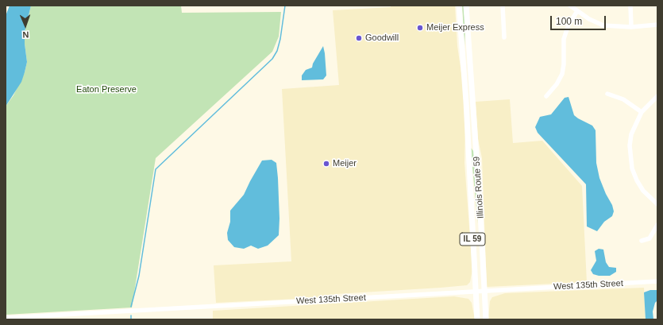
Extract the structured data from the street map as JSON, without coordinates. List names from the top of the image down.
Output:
{
  "streets": {
    "main road": ["Illinois Route 59", "IL 59"],
    "street": ["West 135th Street"]
  },
  "crossings": [
    ["Illinois Route 59", "West 135th Street"]
  ],
  "parks": ["Eaton Preserve"],
  "places": ["Meijer Express", "Goodwill", "Meijer"],
  "scale_bar": "100 m",
  "north": "bottom"
}
